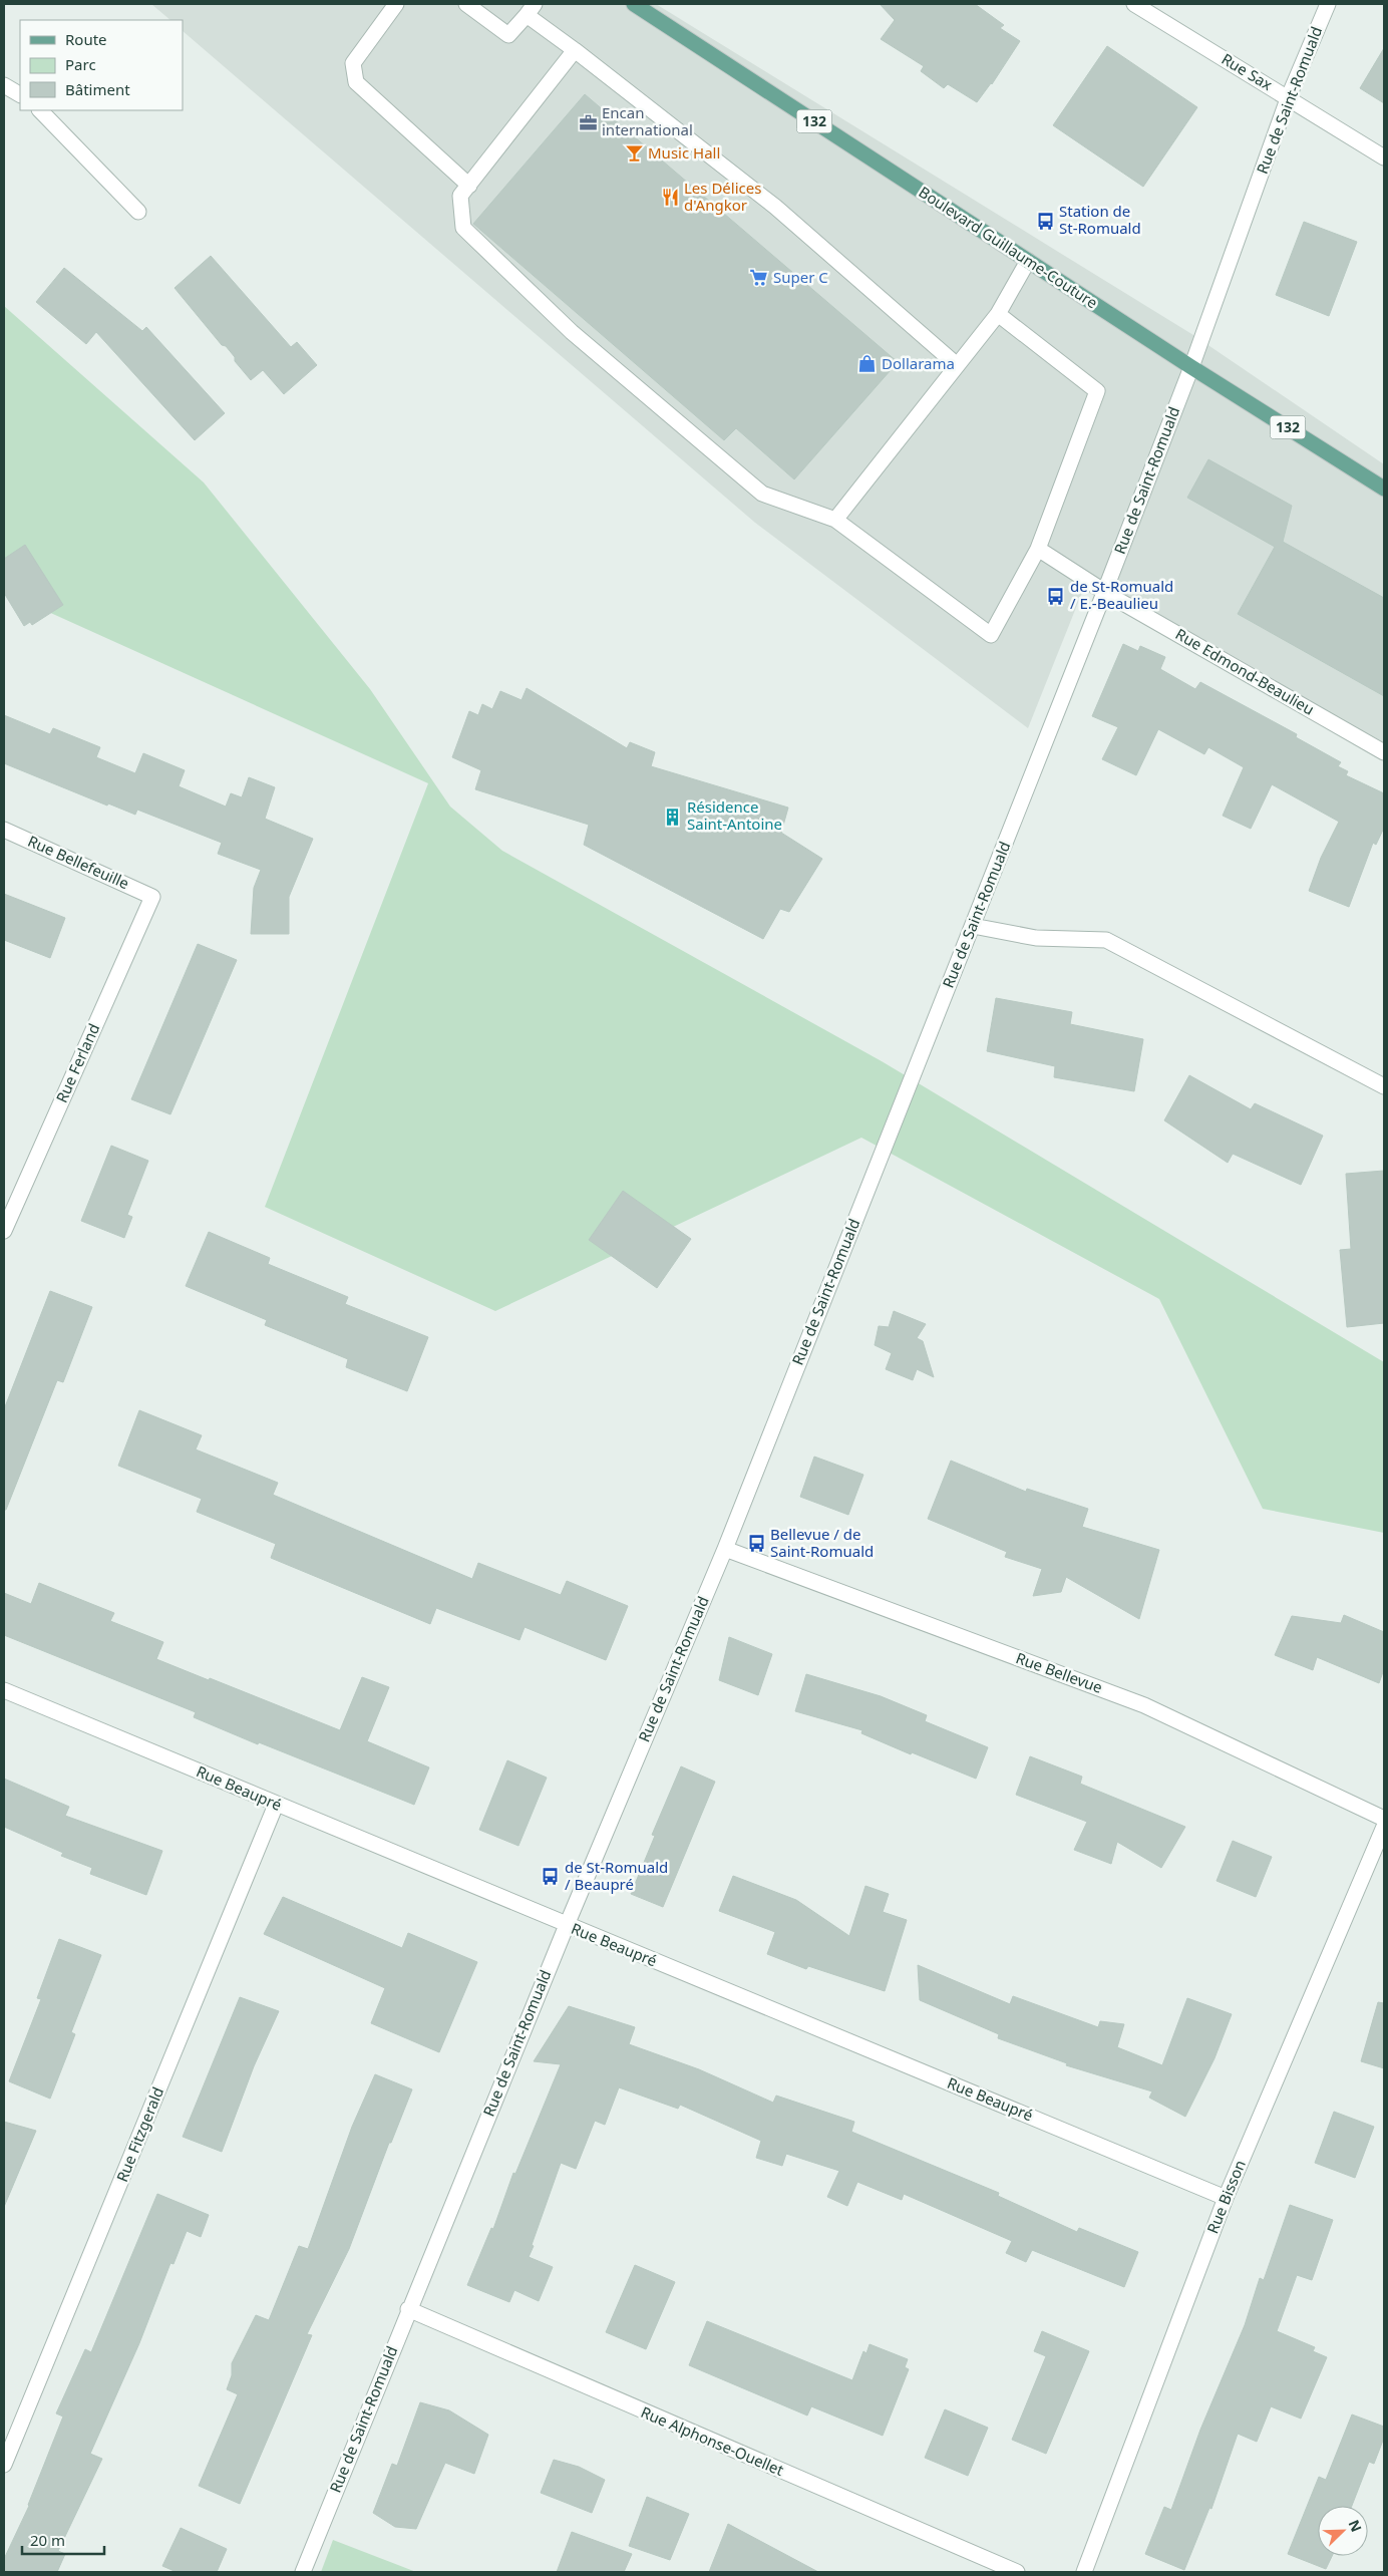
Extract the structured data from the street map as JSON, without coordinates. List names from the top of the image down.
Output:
{
  "streets": {
    "main road": ["132", "Boulevard Guillaume-Couture"],
    "street": [
      "Rue Sax",
      "Rue de Saint-Romuald",
      "Rue Edmond-Beaulieu",
      "Rue Bellefeuille",
      "Rue Ferland",
      "Rue Bellevue",
      "Rue Beaupré",
      "Rue Fitzgerald",
      "Rue Bisson",
      "Rue Alphonse-Ouellet"
    ]
  },
  "crossings": [
    ["Rue Sax", "Rue de Saint-Romuald"],
    ["Rue de Saint-Romuald", "Boulevard Guillaume-Couture"],
    ["Rue de Saint-Romuald", "Rue Edmond-Beaulieu"],
    ["Rue de Saint-Romuald", "Rue Bellevue"],
    ["Rue de Saint-Romuald", "Rue Beaupré"],
    ["Rue de Saint-Romuald", "Rue Alphonse-Ouellet"],
    ["Rue Bellefeuille", "Rue Ferland"],
    ["Rue Beaupré", "Rue Fitzgerald"],
    ["Rue Beaupré", "Rue Bisson"]
  ],
  "places": {
    "office": ["Encan international"],
    "bar": ["Music Hall"],
    "restaurant": ["Les Délices d'Angkor"],
    "bus stop": [
      "Station de St-Romuald",
      "de St-Romuald / E.-Beaulieu",
      "Bellevue / de Saint-Romuald",
      "de St-Romuald / Beaupré"
    ],
    "supermarket": ["Super C"],
    "shop": ["Dollarama"],
    "building": ["Résidence Saint-Antoine"]
  },
  "legend": ["Route", "Parc", "Bâtiment"],
  "scale_bar": "20 m",
  "north": "top right"
}
